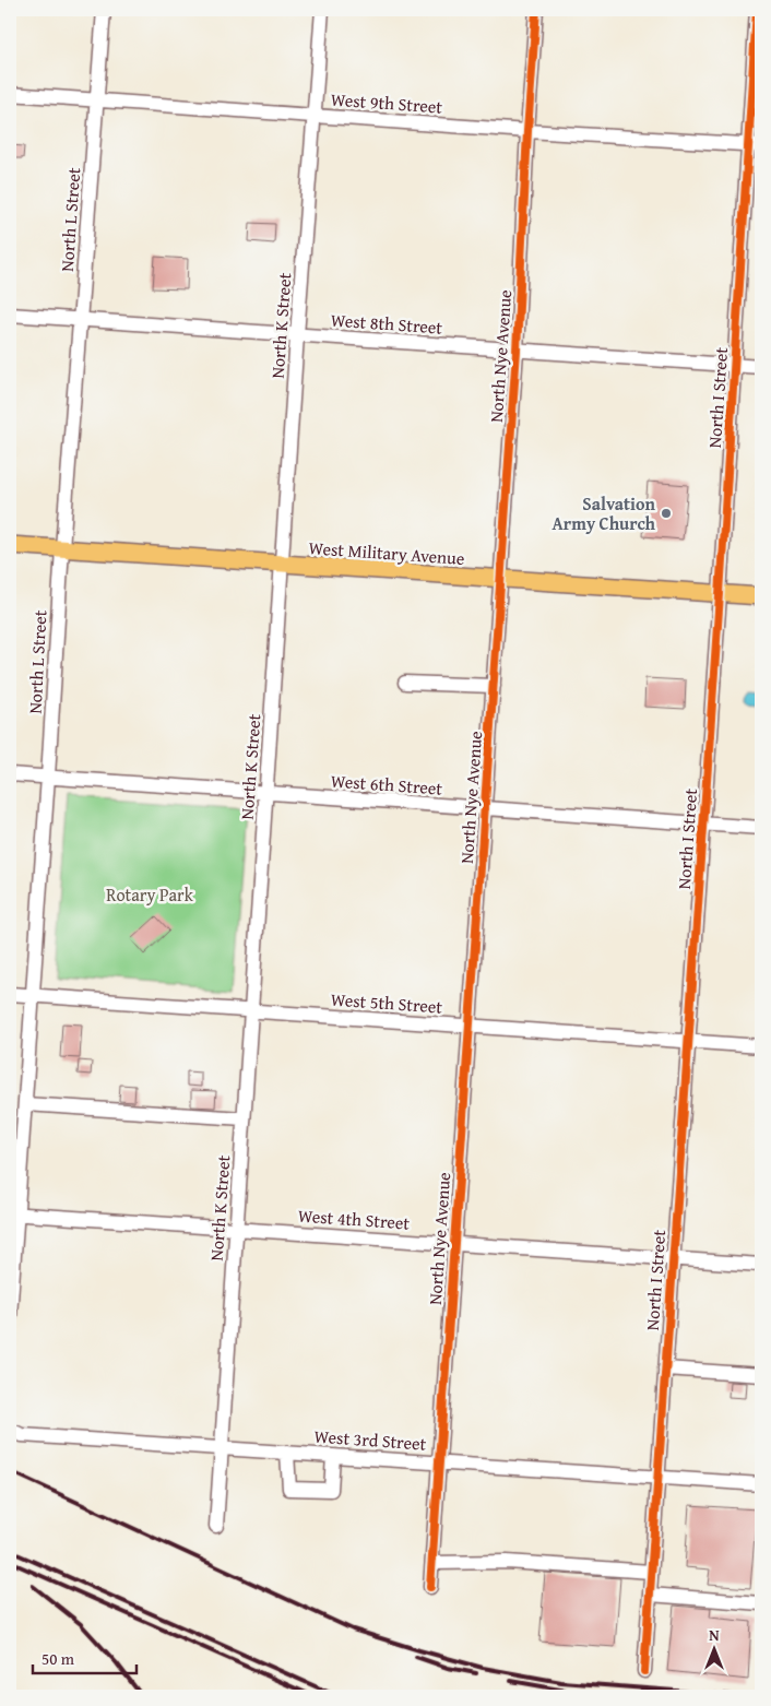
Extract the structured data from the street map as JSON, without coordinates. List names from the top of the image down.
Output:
{
  "streets": {
    "main road": ["West Military Avenue"],
    "street": [
      "West 9th Street",
      "North L Street",
      "West 8th Street",
      "North K Street",
      "North Nye Avenue",
      "North I Street",
      "West 6th Street",
      "West 5th Street",
      "West 4th Street",
      "West 3rd Street"
    ]
  },
  "crossings": [
    ["West 9th Street", "North L Street"],
    ["West 9th Street", "North K Street"],
    ["West 9th Street", "North Nye Avenue"],
    ["West 9th Street", "North I Street"],
    ["North L Street", "West 8th Street"],
    ["North L Street", "West Military Avenue"],
    ["North L Street", "West 6th Street"],
    ["North L Street", "West 5th Street"],
    ["North L Street", "West 4th Street"],
    ["West 8th Street", "North K Street"],
    ["West 8th Street", "North Nye Avenue"],
    ["West 8th Street", "North I Street"],
    ["North K Street", "West Military Avenue"],
    ["North K Street", "West 6th Street"],
    ["North K Street", "West 5th Street"],
    ["North K Street", "West 4th Street"],
    ["North K Street", "West 3rd Street"],
    ["North Nye Avenue", "West Military Avenue"],
    ["North Nye Avenue", "West 6th Street"],
    ["North Nye Avenue", "West 5th Street"],
    ["North Nye Avenue", "West 4th Street"],
    ["North Nye Avenue", "West 3rd Street"],
    ["North I Street", "West Military Avenue"],
    ["North I Street", "West 6th Street"],
    ["North I Street", "West 5th Street"],
    ["North I Street", "West 4th Street"],
    ["North I Street", "West 3rd Street"]
  ],
  "parks": ["Rotary Park"],
  "places": ["Salvation Army Church"],
  "scale_bar": "50 m",
  "north": "top"
}
